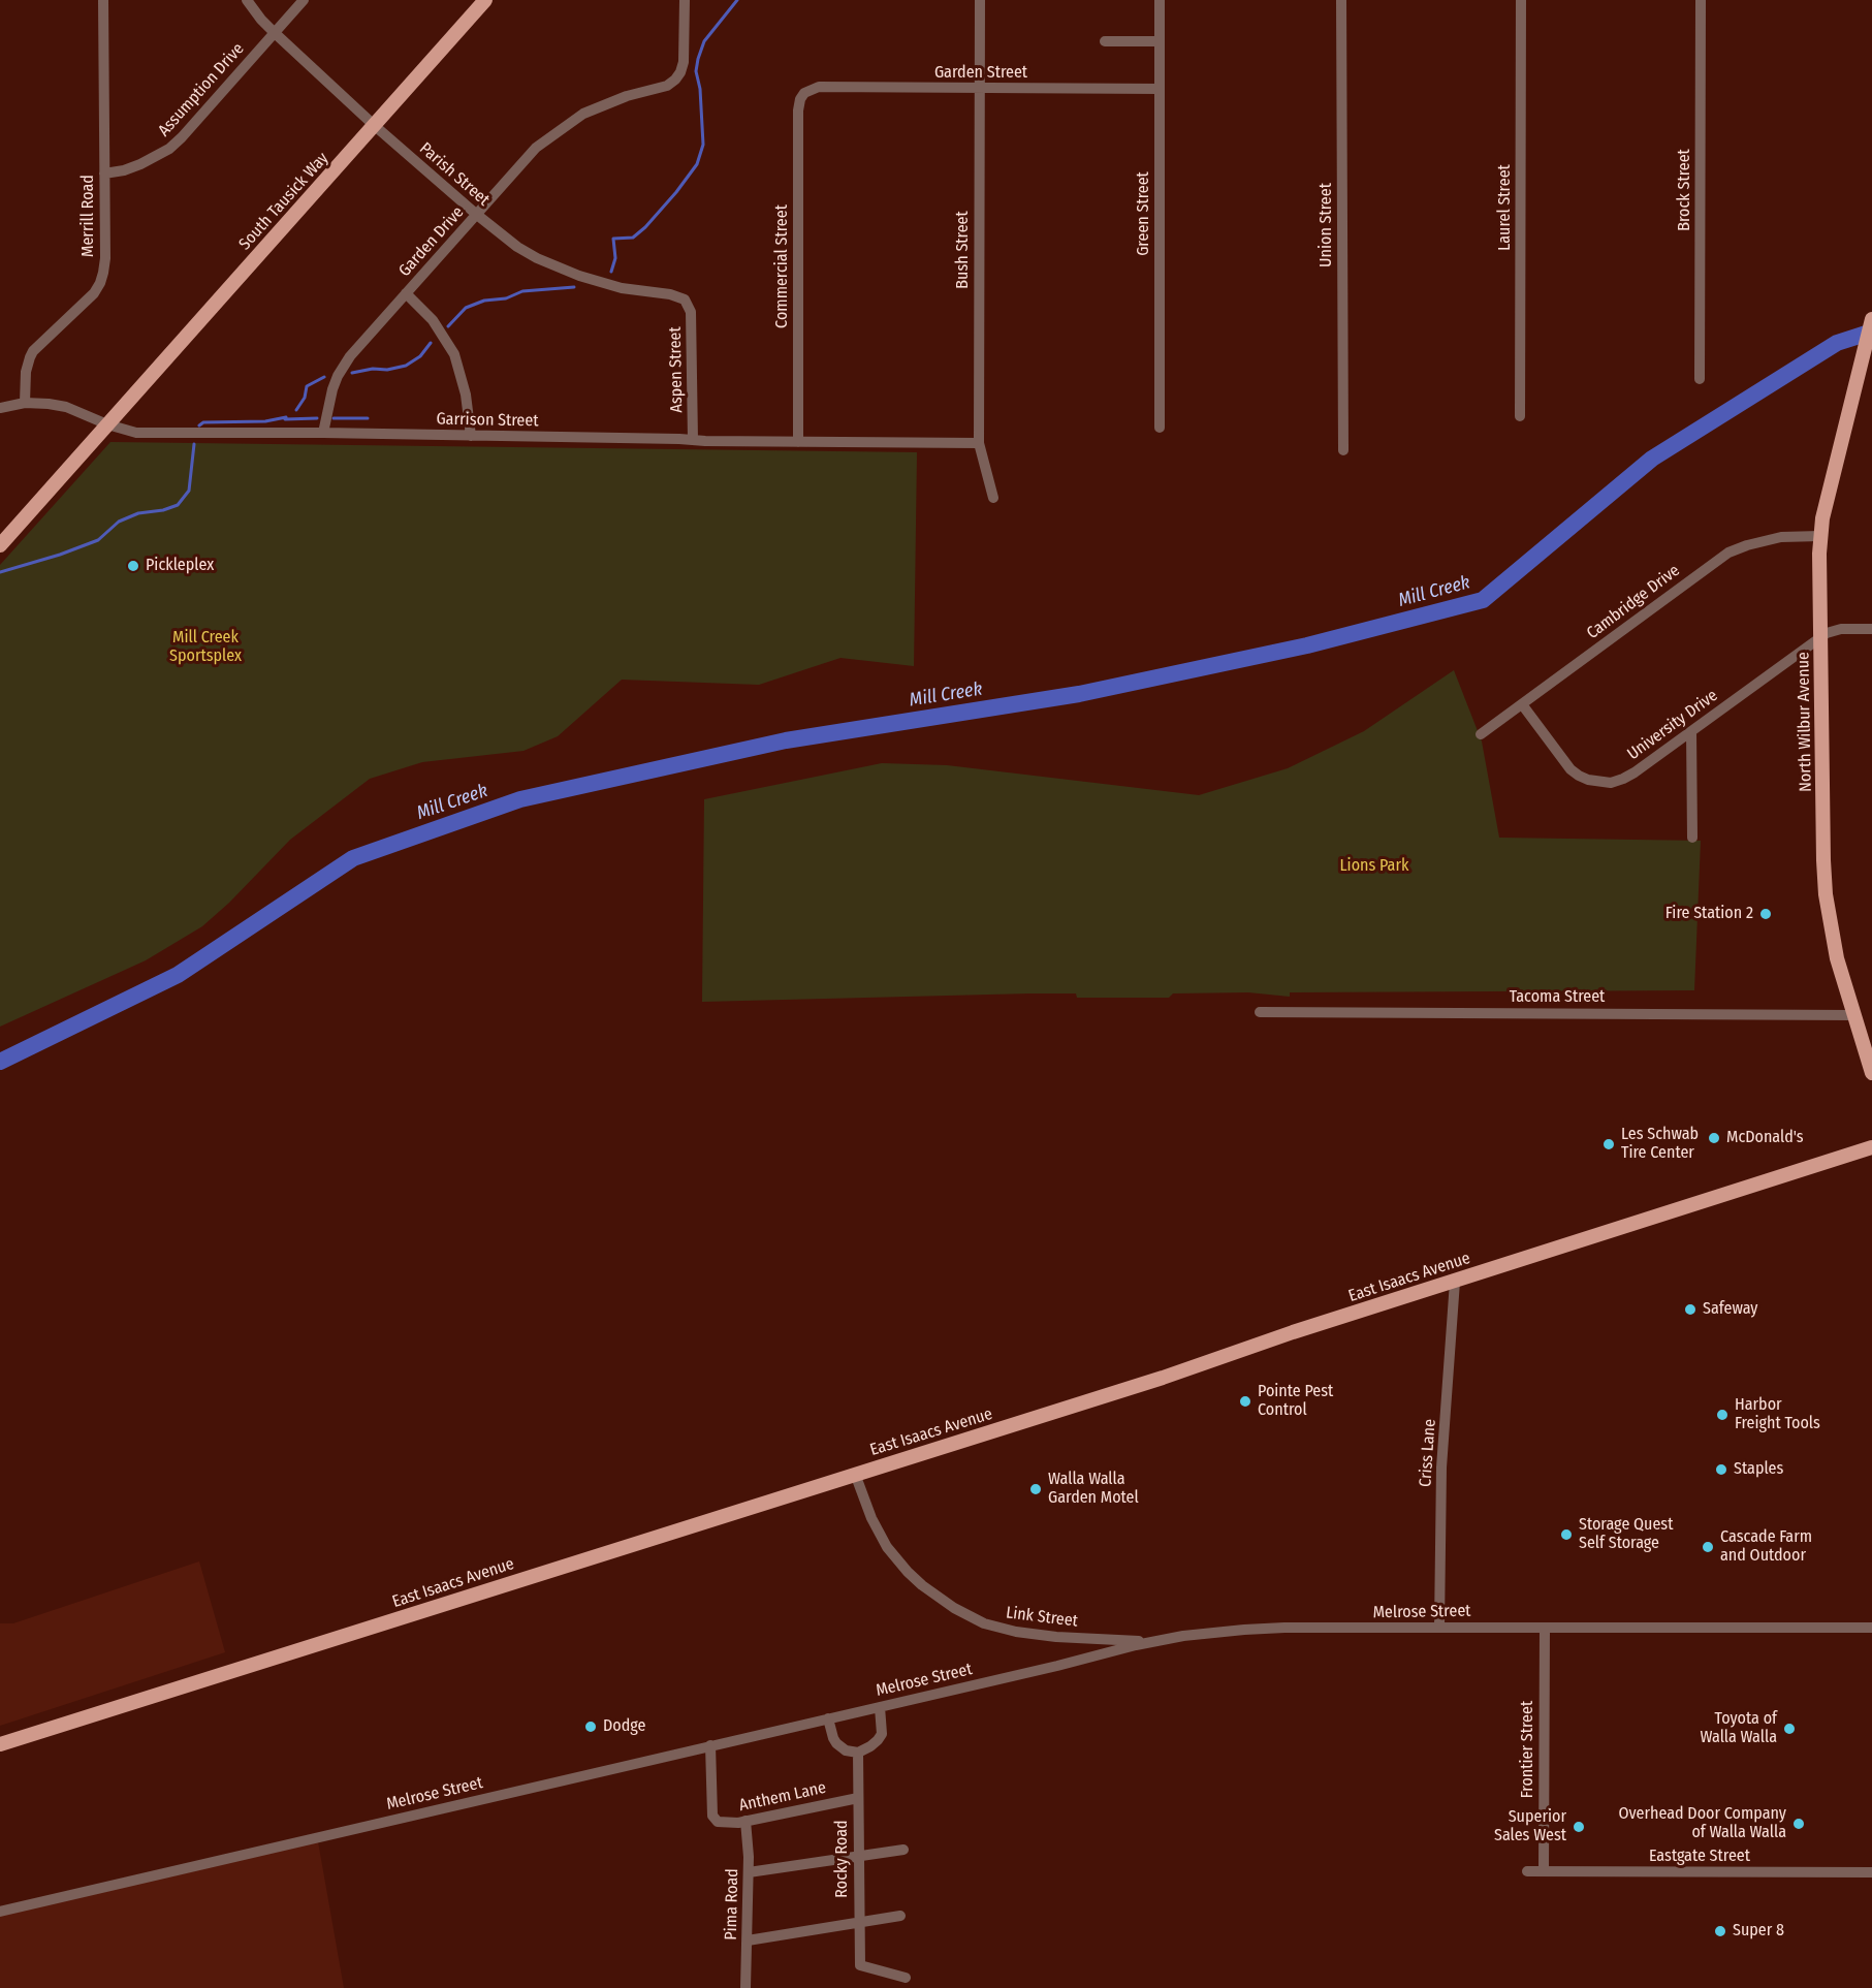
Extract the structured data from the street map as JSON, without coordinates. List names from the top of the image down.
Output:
{
  "streets": {
    "main road": ["South Tausick Way", "North Wilbur Avenue", "East Isaacs Avenue"],
    "street": [
      "Garden Street",
      "Assumption Drive",
      "Parish Street",
      "Brock Street",
      "Laurel Street",
      "Green Street",
      "Merrill Road",
      "Union Street",
      "Garden Drive",
      "Bush Street",
      "Commercial Street",
      "Aspen Street",
      "Garrison Street",
      "Cambridge Drive",
      "University Drive",
      "Tacoma Street",
      "Criss Lane",
      "Melrose Street",
      "Link Street",
      "Frontier Street",
      "Anthem Lane",
      "Eastgate Street",
      "Rocky Road",
      "Pima Road"
    ]
  },
  "crossings": [
    ["Garden Street", "Green Street"],
    ["Garden Street", "Bush Street"],
    ["Garden Street", "Commercial Street"],
    ["Assumption Drive", "Parish Street"],
    ["Assumption Drive", "Merrill Road"],
    ["Parish Street", "South Tausick Way"],
    ["Parish Street", "Garden Drive"],
    ["Parish Street", "Aspen Street"],
    ["South Tausick Way", "Garrison Street"],
    ["Merrill Road", "Garrison Street"],
    ["Garden Drive", "Garrison Street"],
    ["Bush Street", "Garrison Street"],
    ["Commercial Street", "Garrison Street"],
    ["Aspen Street", "Garrison Street"],
    ["Cambridge Drive", "North Wilbur Avenue"],
    ["Cambridge Drive", "University Drive"],
    ["North Wilbur Avenue", "University Drive"],
    ["North Wilbur Avenue", "Tacoma Street"],
    ["East Isaacs Avenue", "Criss Lane"],
    ["East Isaacs Avenue", "Link Street"],
    ["Criss Lane", "Melrose Street"],
    ["Melrose Street", "Link Street"],
    ["Melrose Street", "Frontier Street"],
    ["Melrose Street", "Anthem Lane"],
    ["Frontier Street", "Eastgate Street"],
    ["Anthem Lane", "Rocky Road"],
    ["Anthem Lane", "Pima Road"]
  ],
  "water": ["Mill Creek"],
  "parks": ["Mill Creek Sportsplex", "Lions Park"],
  "places": [
    "Pickleplex",
    "Fire Station 2",
    "McDonald's",
    "Les Schwab Tire Center",
    "Safeway",
    "Pointe Pest Control",
    "Harbor Freight Tools",
    "Staples",
    "Walla Walla Garden Motel",
    "Storage Quest Self Storage",
    "Cascade Farm and Outdoor",
    "Dodge",
    "Toyota of Walla Walla",
    "Overhead Door Company of Walla Walla",
    "Superior Sales West",
    "Super 8"
  ]
}
